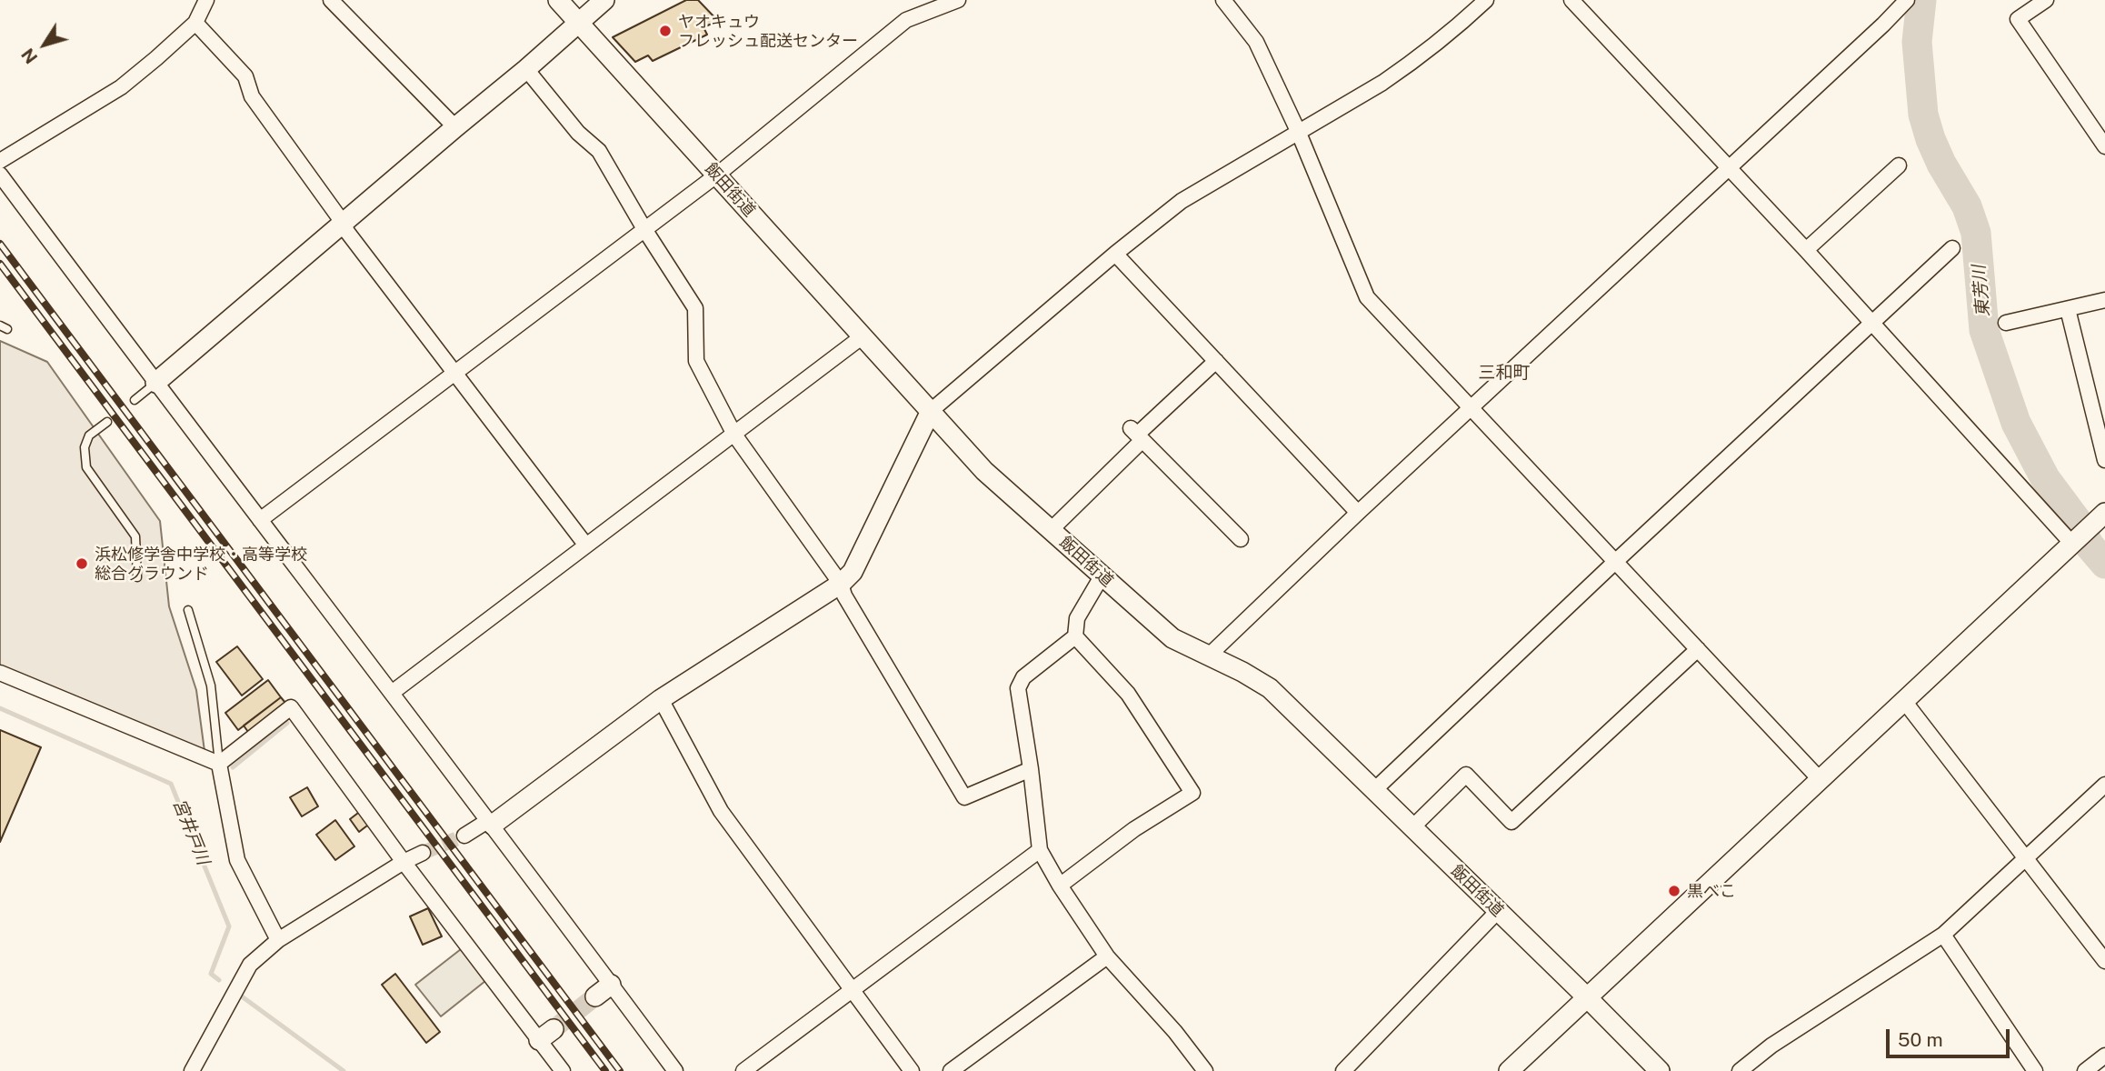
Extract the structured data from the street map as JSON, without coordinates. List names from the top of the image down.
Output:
{
  "streets": {
    "street": ["飯田街道"]
  },
  "districts": ["三和町"],
  "water": ["東芳川", "宮井戸川"],
  "places": ["ヤオキュウ フレッシュ配送センター", "浜松修学舎中学校・高等学校 総合グラウンド", "黒べこ"],
  "scale_bar": "50 m",
  "north": "bottom left"
}
